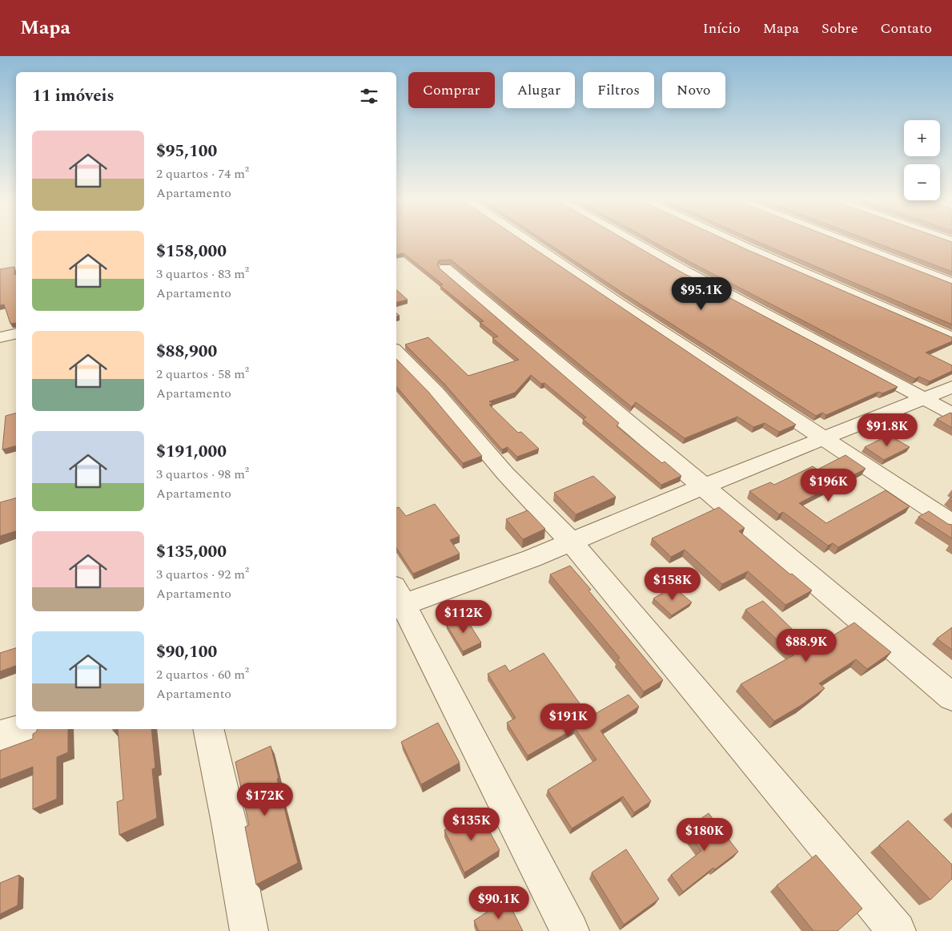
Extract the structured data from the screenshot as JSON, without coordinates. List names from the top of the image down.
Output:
{
  "page": {
    "header": "Mapa",
    "nav": [
      "Início",
      "Mapa",
      "Sobre",
      "Contato"
    ],
    "chip": [
      "Comprar",
      "Alugar",
      "Filtros",
      "Novo"
    ],
    "heading": "11 imóveis",
    "map_buttons": ["+", "−"],
    "list": [
      {
        "name": "$95,100",
        "note": "2 quartos · 74 m² · Apartamento"
      },
      {
        "name": "$158,000",
        "note": "3 quartos · 83 m² · Apartamento"
      },
      {
        "name": "$88,900",
        "note": "2 quartos · 58 m² · Apartamento"
      },
      {
        "name": "$191,000",
        "note": "3 quartos · 98 m² · Apartamento"
      },
      {
        "name": "$135,000",
        "note": "3 quartos · 92 m² · Apartamento"
      },
      {
        "name": "$90,100",
        "note": "2 quartos · 60 m² · Apartamento"
      }
    ],
    "price": [
      "$95.1K",
      "$91.8K",
      "$196K",
      "$158K",
      "$112K",
      "$88.9K",
      "$191K",
      "$172K",
      "$135K",
      "$180K",
      "$90.1K"
    ]
  }
}
